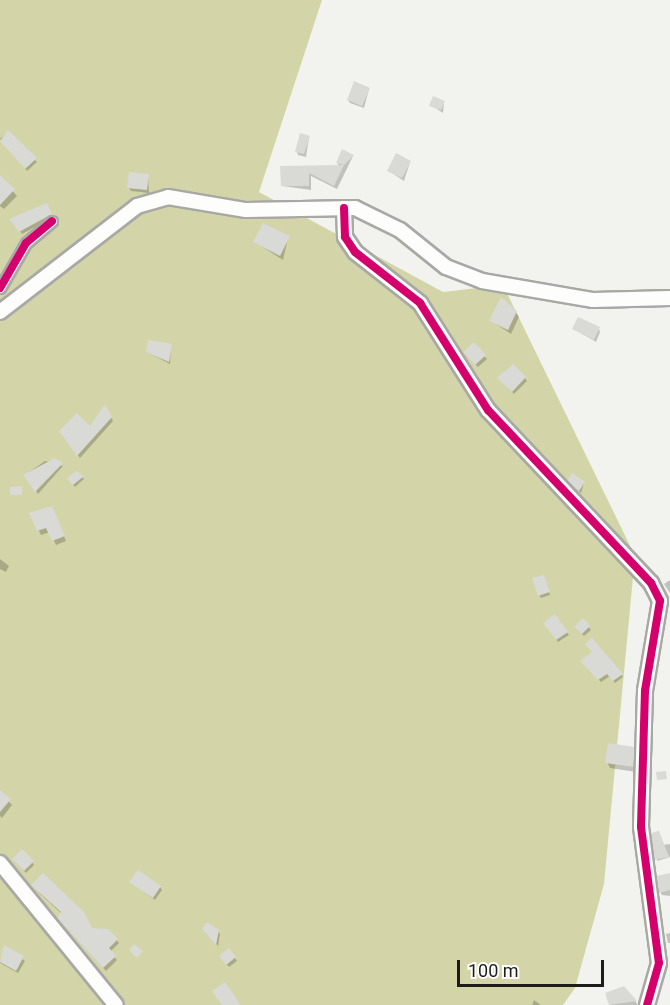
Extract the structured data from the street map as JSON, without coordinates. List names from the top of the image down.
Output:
{
  "scale_bar": "100 m"
}
